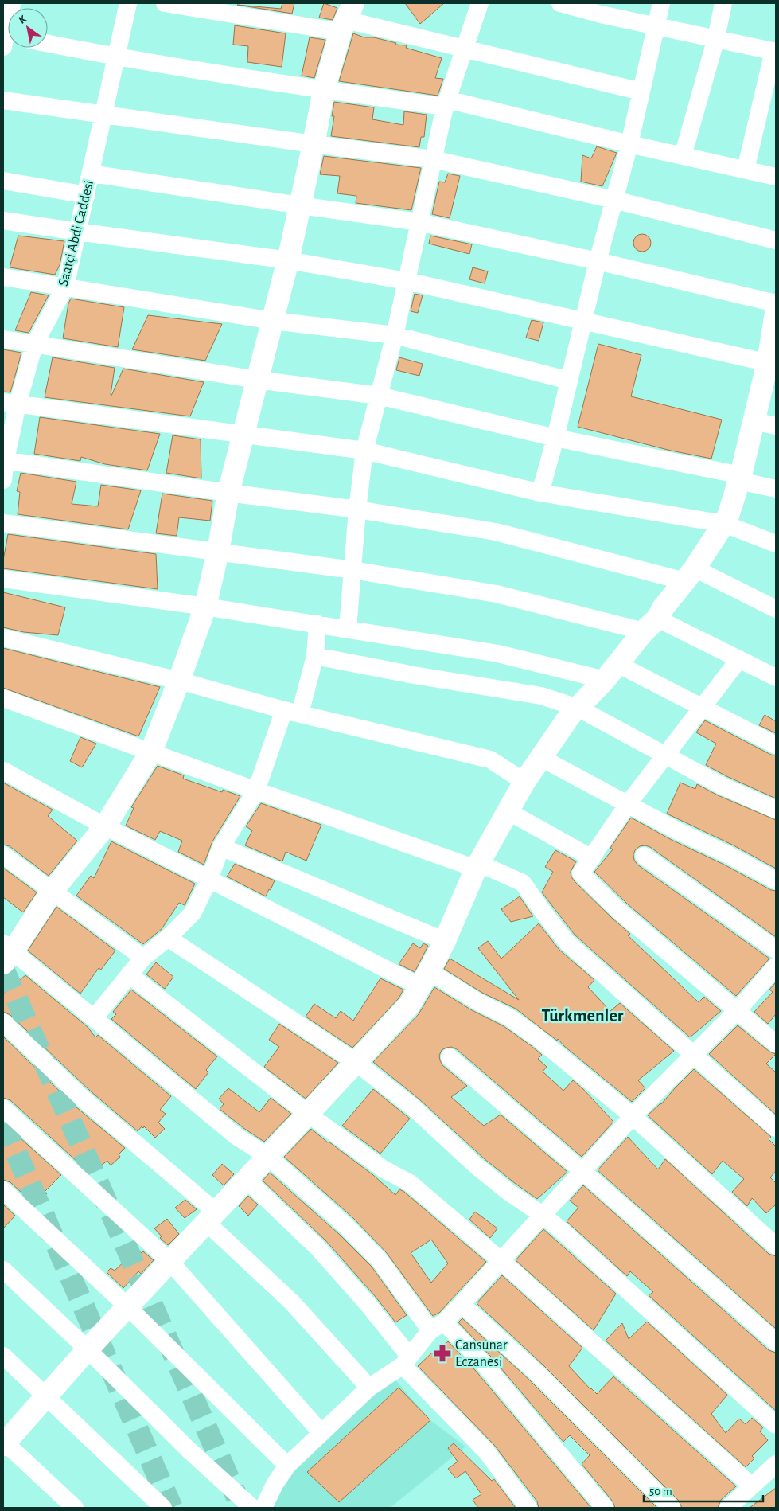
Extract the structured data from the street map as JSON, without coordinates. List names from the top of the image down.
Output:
{
  "streets": {
    "street": ["Saatçi Abdi Caddesi"]
  },
  "districts": ["Türkmenler"],
  "places": {
    "pharmacy": ["Cansunar Eczanesi"]
  },
  "scale_bar": "50 m",
  "north": "top left"
}
